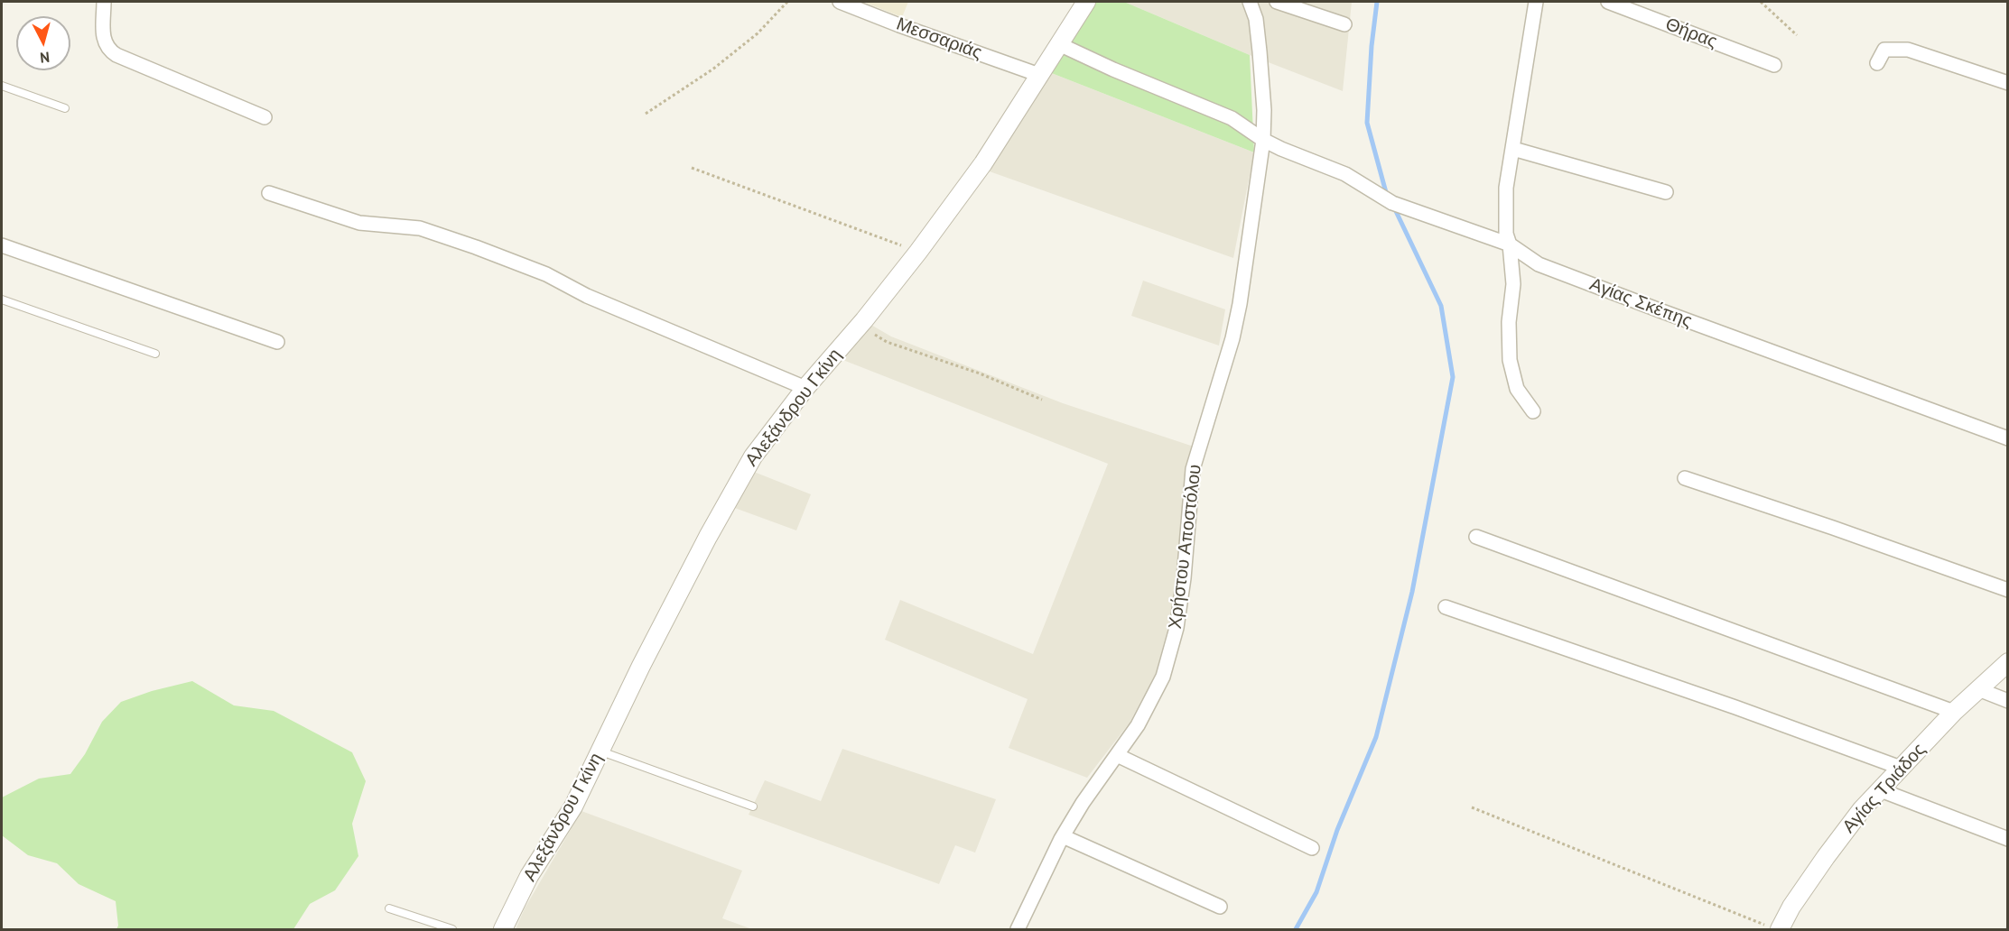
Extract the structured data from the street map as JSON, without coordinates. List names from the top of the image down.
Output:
{
  "streets": {
    "street": [
      "Θήρας",
      "Μεσσαριάς",
      "Αγίας Σκέπης",
      "Αλεξάνδρου Γκίνη",
      "Χρήστου Αποστόλου",
      "Αγίας Τριάδος"
    ]
  },
  "crossings": [
    ["Μεσσαριάς", "Αλεξάνδρου Γκίνη"],
    ["Αγίας Σκέπης", "Αλεξάνδρου Γκίνη"],
    ["Αγίας Σκέπης", "Χρήστου Αποστόλου"]
  ],
  "north": "bottom"
}
